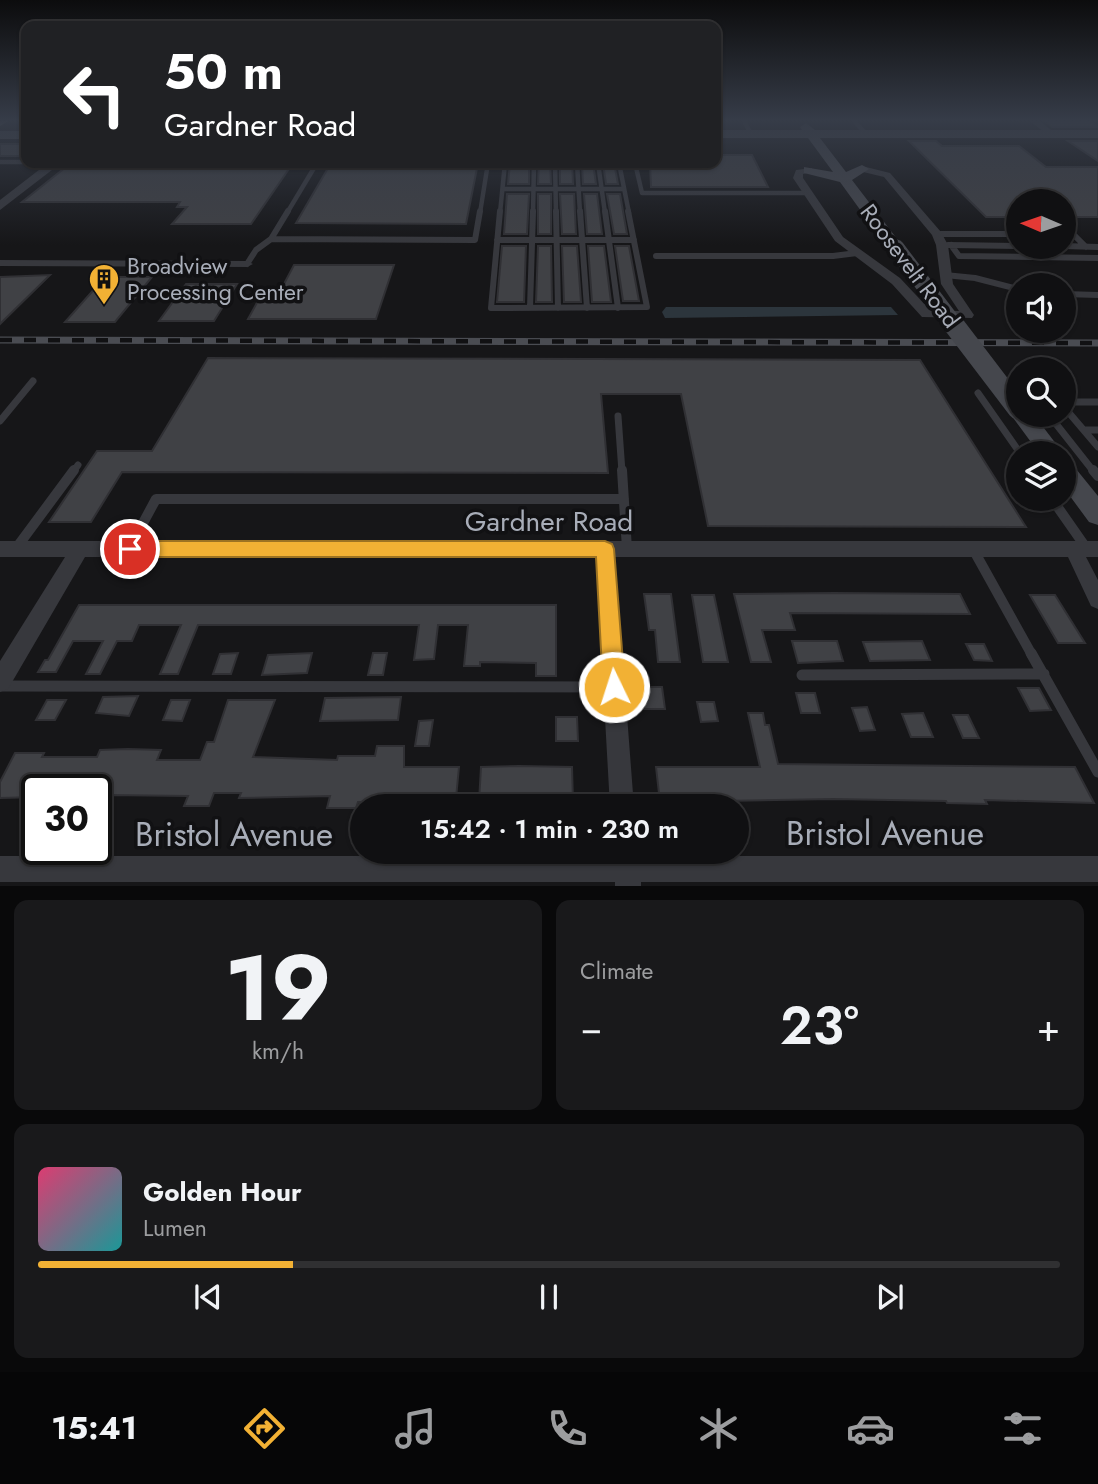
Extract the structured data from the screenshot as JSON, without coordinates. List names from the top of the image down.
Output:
{
  "streets": {
    "main road": ["Roosevelt Road"],
    "street": ["Gardner Road", "Bristol Avenue"]
  },
  "places": {
    "building": ["Broadview Processing Center"]
  },
  "north": "left",
  "page": {
    "turn": ["50 m", "Gardner Road"],
    "limit": "30",
    "trip": "15:42 · 1 min · 230 m",
    "tile": [
      ["19", "km/h"],
      "Climate"
    ],
    "heat": ["−", "23°", "+"],
    "song": ["Golden Hour", "Lumen"],
    "tabs": "15:41"
  }
}
